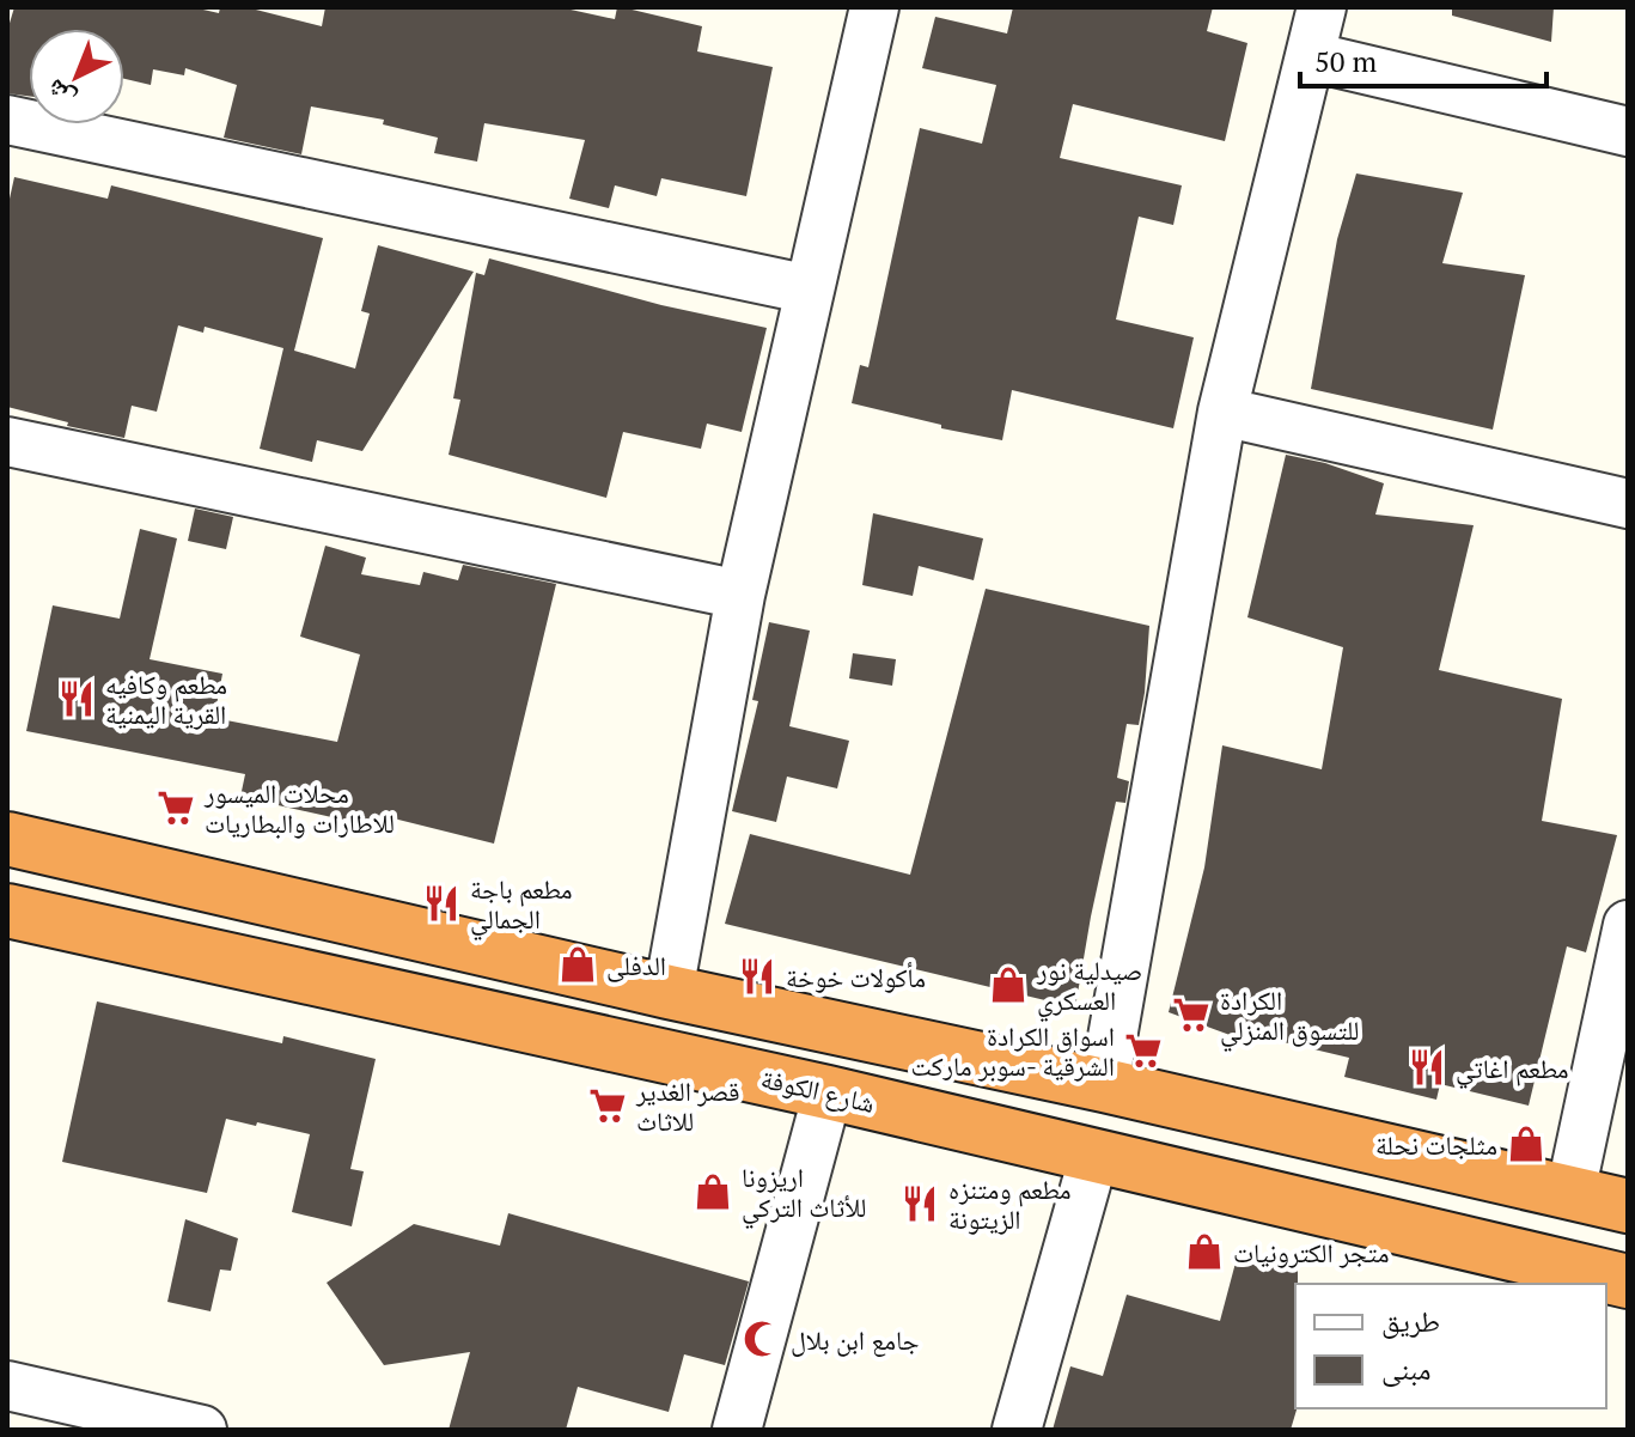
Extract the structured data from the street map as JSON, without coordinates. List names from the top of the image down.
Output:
{
  "streets": {
    "highway": ["شارع الكوفة"]
  },
  "places": {
    "restaurant": [
      "مطعم وكافيه القرية اليمنية",
      "مطعم باجة الجمالي",
      "مأكولات خوخة",
      "مطعم اغاتي",
      "مطعم ومتنزه الزيتونة"
    ],
    "supermarket": [
      "محلات الميسور للاطارات والبطاريات",
      "الكرادة للتسوق المنزلي",
      "اسواق الكرادة الشرقية -سوبر ماركت",
      "قصر الغدير للاثاث"
    ],
    "shop": [
      "الدفلى",
      "صيدلية نور العسكري",
      "مثلجات نحلة",
      "اريزونا للأثاث التركي",
      "متجر الكترونيات"
    ],
    "mosque": ["جامع ابن بلال"]
  },
  "legend": ["طريق", "مبنى"],
  "scale_bar": "50 m",
  "north": "bottom left"
}
